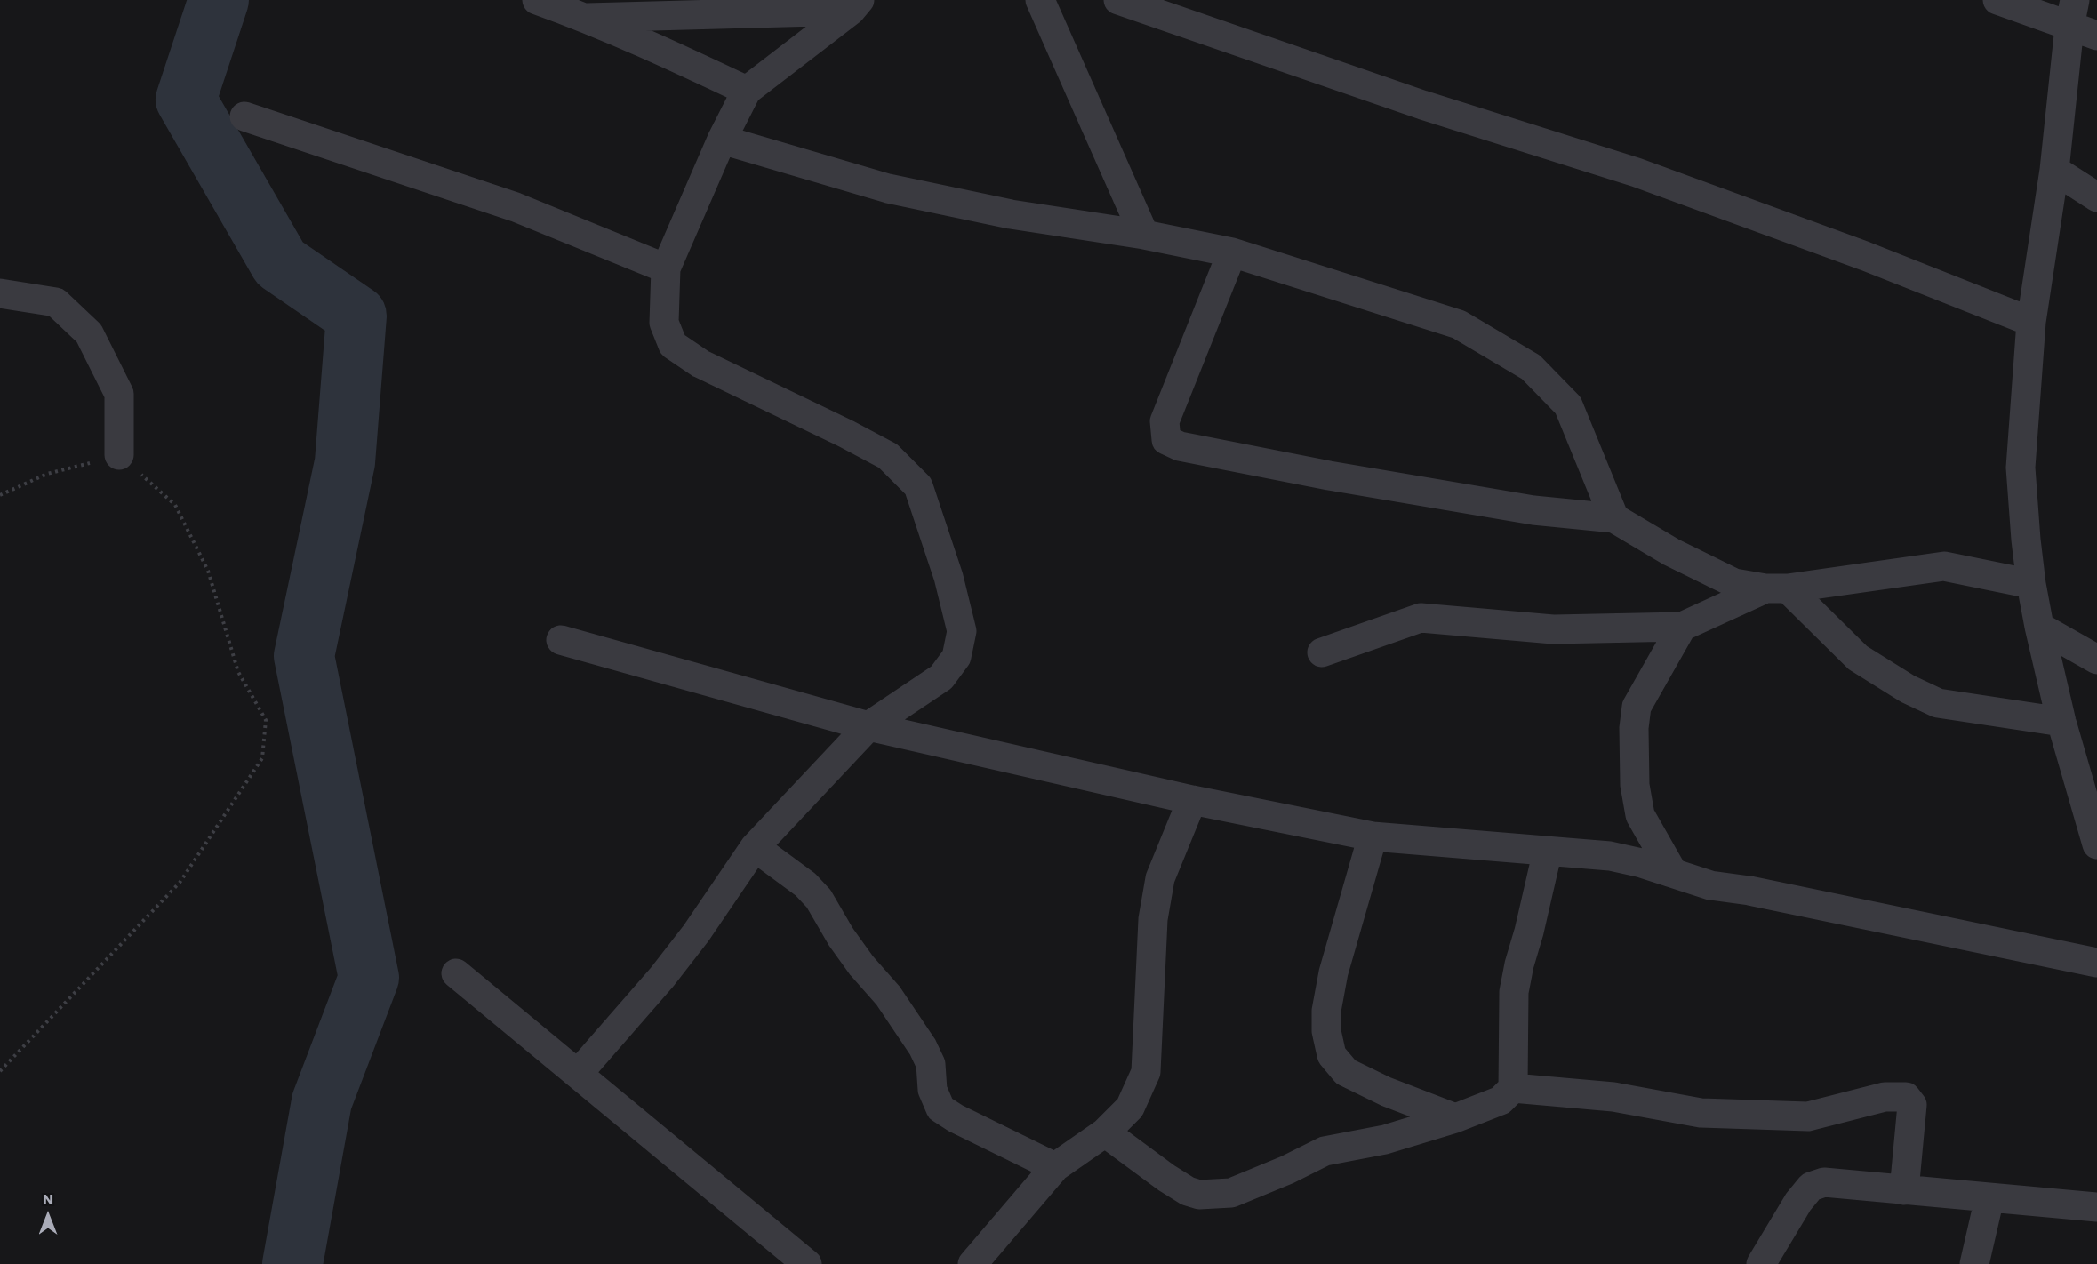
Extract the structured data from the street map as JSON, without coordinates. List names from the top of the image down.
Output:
{
  "north": "top"
}
